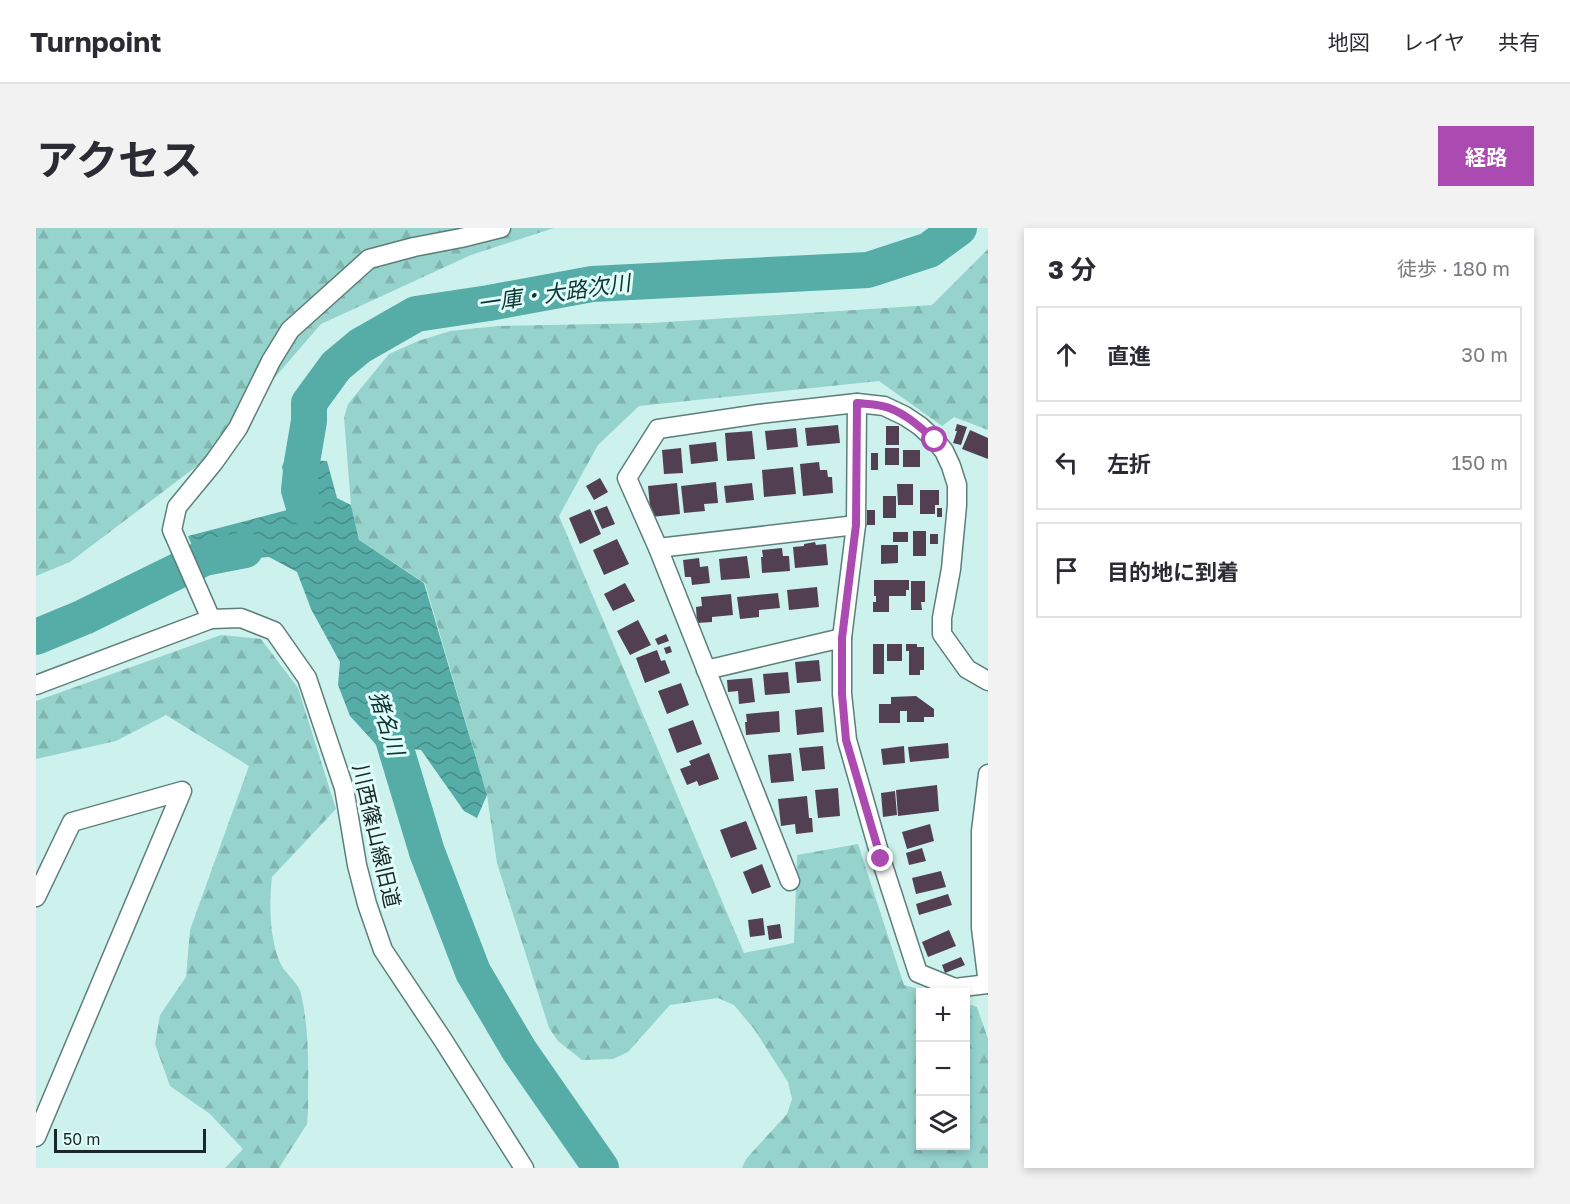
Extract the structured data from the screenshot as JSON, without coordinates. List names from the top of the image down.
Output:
{
  "streets": {
    "street": ["川西篠山線旧道"]
  },
  "water": ["一庫・大路次川", "猪名川"],
  "scale_bar": "50 m",
  "page": {
    "header": "Turnpoint",
    "nav": ["地図", "レイヤ", "共有"],
    "title": "アクセス",
    "buttons": "経路",
    "heading": ["3 分", "徒歩 · 180 m"],
    "list": [
      ["直進", "30 m"],
      ["左折", "150 m"],
      "目的地に到着"
    ],
    "map_buttons": ["+", "−"],
    "scale": "50 m"
  }
}
